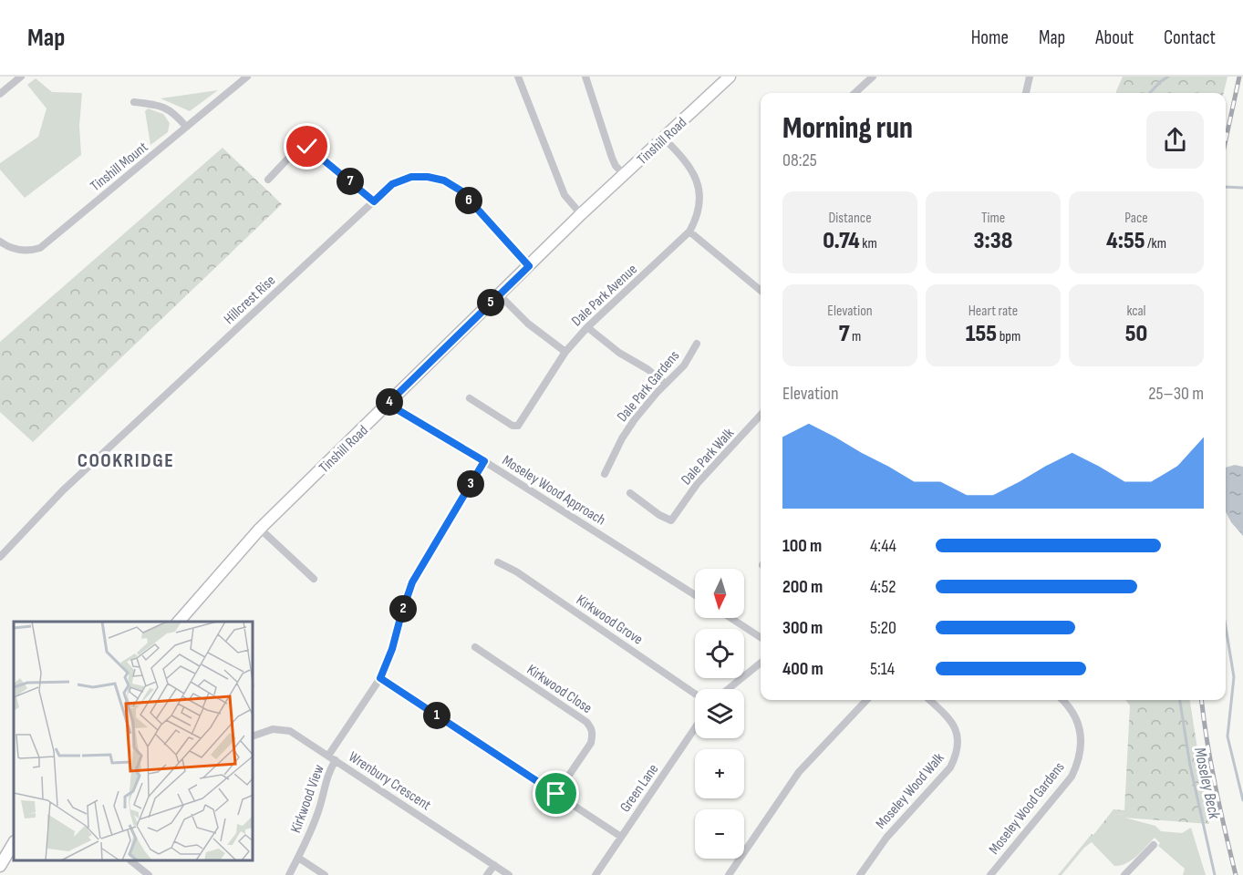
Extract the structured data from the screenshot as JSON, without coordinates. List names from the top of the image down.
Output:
{
  "streets": {
    "street": [
      "Tinshill Road",
      "Tinshill Mount",
      "Dale Park Avenue",
      "Hillcrest Rise",
      "Dale Park Gardens",
      "Dale Park Walk",
      "Moseley Wood Approach",
      "Kirkwood Grove",
      "Kirkwood Close",
      "Wrenbury Crescent",
      "Green Lane",
      "Moseley Wood Walk",
      "Kirkwood View",
      "Moseley Wood Gardens"
    ]
  },
  "crossings": [
    ["Tinshill Road", "Dale Park Avenue"],
    ["Tinshill Road", "Hillcrest Rise"],
    ["Tinshill Road", "Moseley Wood Approach"],
    ["Moseley Wood Approach", "Kirkwood View"],
    ["Wrenbury Crescent", "Kirkwood View"]
  ],
  "districts": ["COOKRIDGE"],
  "water": ["Moseley Beck"],
  "north": "bottom",
  "page": {
    "header": "Map",
    "nav": [
      "Home",
      "Map",
      "About",
      "Contact"
    ],
    "heading": ["Morning run", "08:25"],
    "pins": [
      "7",
      "6",
      "5",
      "4",
      "3",
      "2",
      "1"
    ],
    "stats": [
      ["Distance", "0.74 km"],
      ["Time", "3:38"],
      ["Pace", "4:55 /km"],
      ["Elevation", "7 m"],
      ["Heart rate", "155 bpm"],
      ["kcal", "50"]
    ],
    "chart": ["Elevation", "25–30 m"],
    "list": [
      {
        "name": "100 m",
        "note": "4:44"
      },
      {
        "name": "200 m",
        "note": "4:52"
      },
      {
        "name": "300 m",
        "note": "5:20"
      },
      {
        "name": "400 m",
        "note": "5:14"
      }
    ],
    "map_buttons": ["+", "−"]
  }
}
